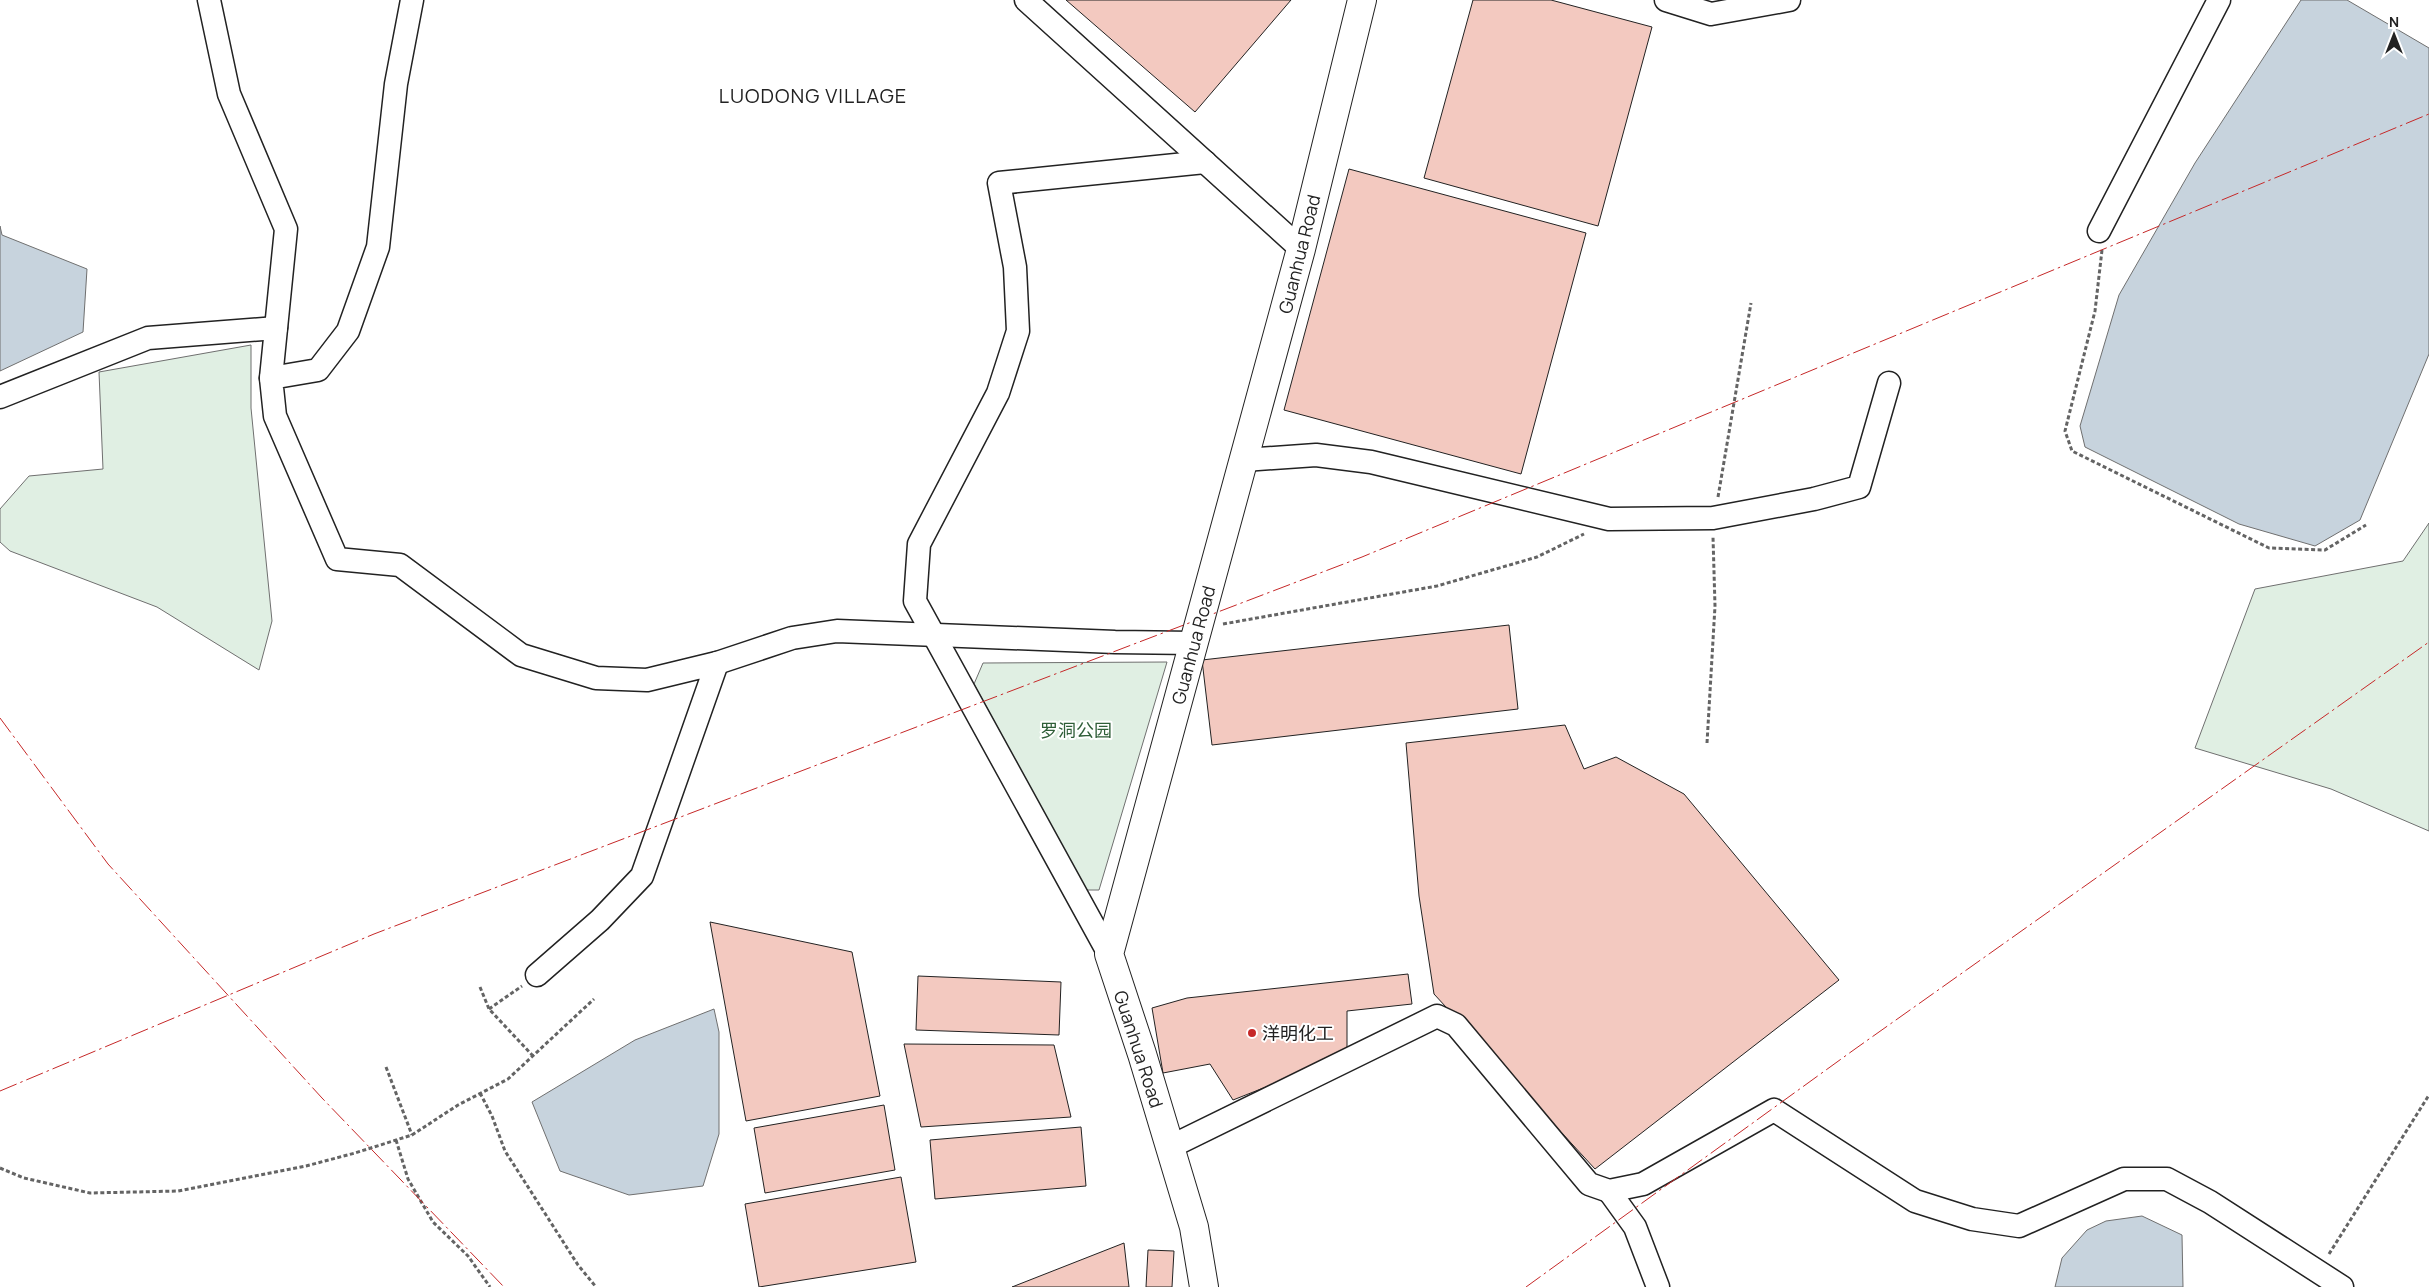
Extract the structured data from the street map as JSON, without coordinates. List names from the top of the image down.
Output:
{
  "streets": {
    "main road": ["Guanhua Road"]
  },
  "districts": ["LUODONG VILLAGE"],
  "parks": ["罗洞公园"],
  "places": ["洋明化工"],
  "north": "top"
}
